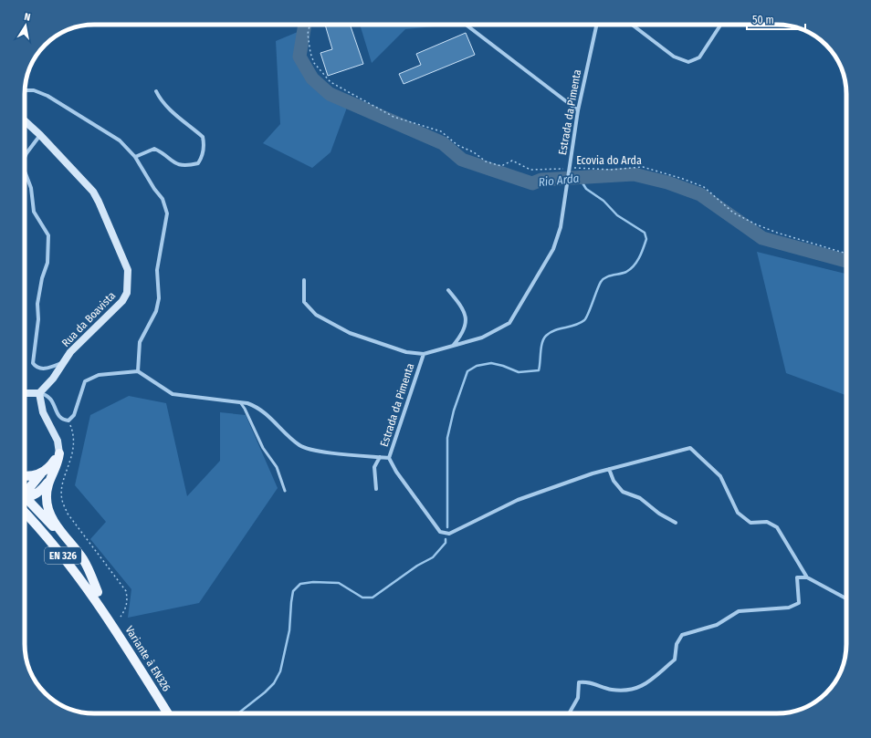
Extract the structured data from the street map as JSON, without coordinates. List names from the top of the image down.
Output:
{
  "streets": {
    "main road": ["EN 326", "Variante à EN326"],
    "street": ["Estrada da Pimenta", "Rua da Boavista"],
    "path": ["Ecovia do Arda"]
  },
  "crossings": [
    ["Estrada da Pimenta", "Ecovia do Arda"]
  ],
  "water": ["Rio Arda"],
  "scale_bar": "50 m",
  "north": "top"
}
